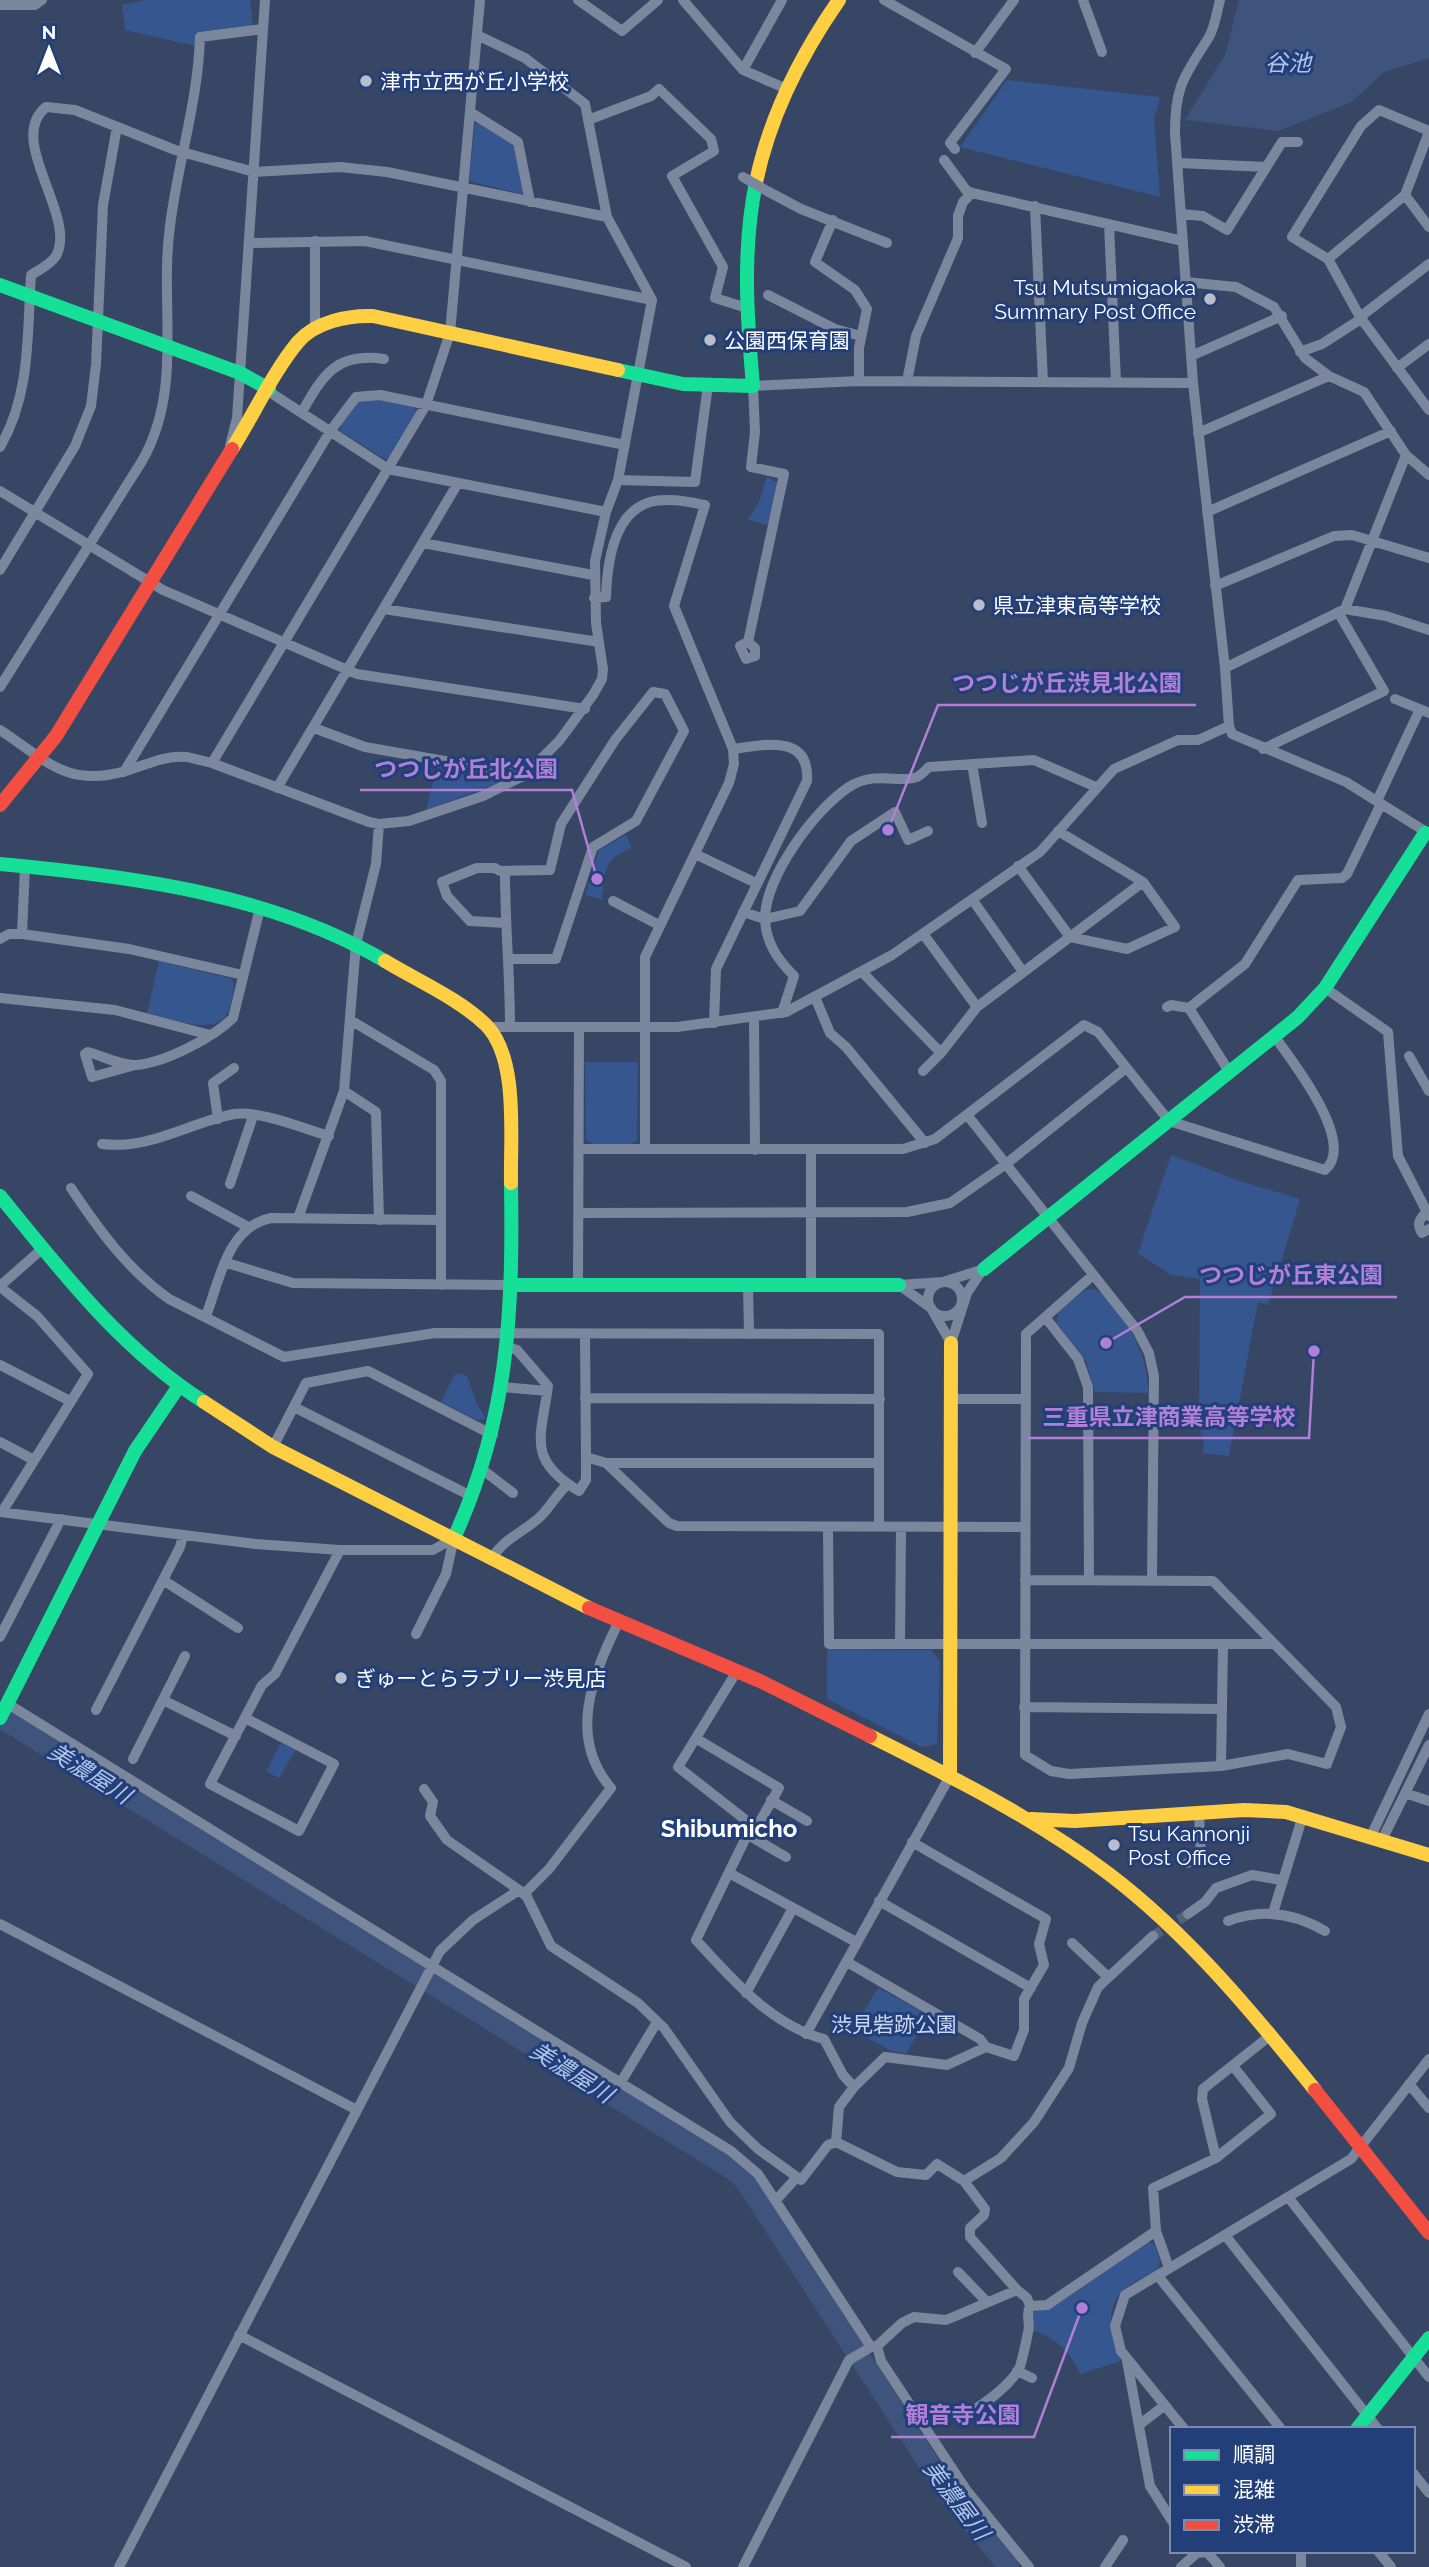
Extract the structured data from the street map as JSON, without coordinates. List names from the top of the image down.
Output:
{
  "districts": ["Shibumicho"],
  "water": ["谷池", "美濃屋川"],
  "parks": ["渋見砦跡公園"],
  "places": [
    "津市立西が丘小学校",
    "Tsu Mutsumigaoka Summary Post Office",
    "公園西保育園",
    "県立津東高等学校",
    "つつじが丘渋見北公園",
    "つつじが丘北公園",
    "つつじが丘東公園",
    "三重県立津商業高等学校",
    "ぎゅーとらラブリー渋見店",
    "Tsu Kannonji Post Office",
    "観音寺公園"
  ],
  "legend": ["順調", "混雑", "渋滞"],
  "north": "top"
}
